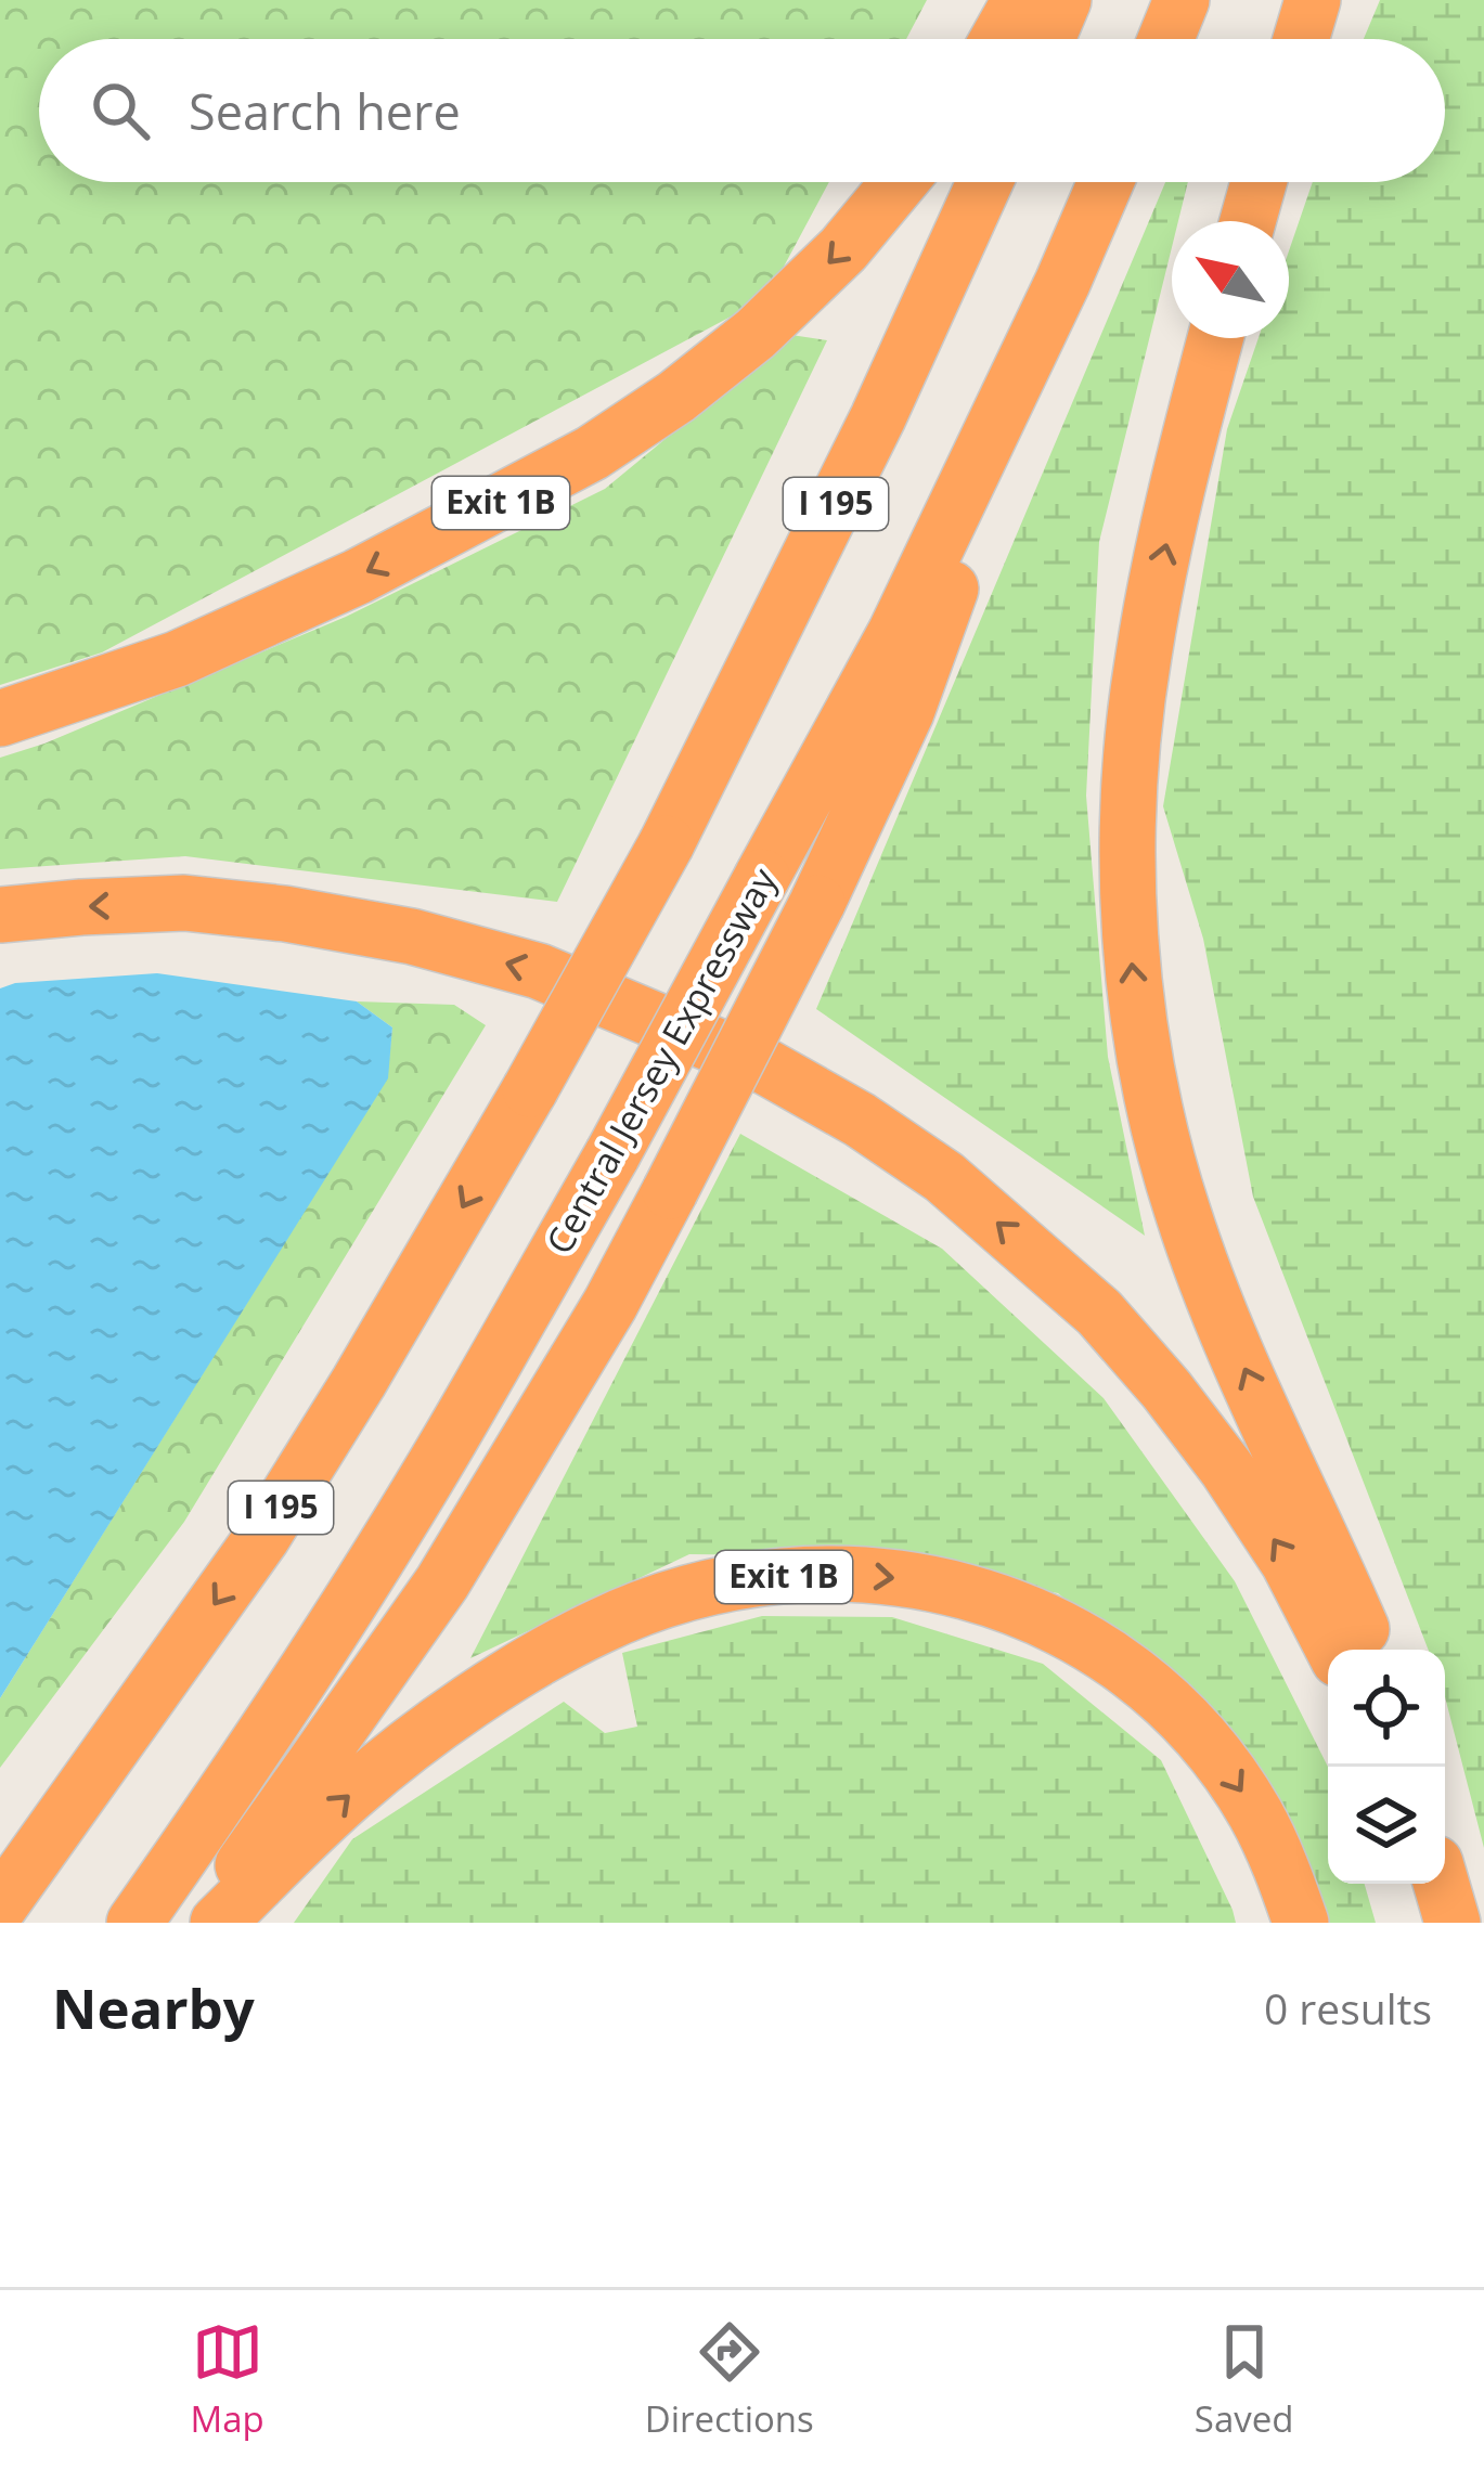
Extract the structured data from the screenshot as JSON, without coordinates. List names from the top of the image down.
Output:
{
  "streets": {
    "highway": ["Exit 1B", "I 195", "Central Jersey Expressway"]
  },
  "north": "top left",
  "page": {
    "search": "Search here",
    "heading": ["Nearby", "0 results"],
    "nav": ["Map", "Directions", "Saved"]
  }
}
